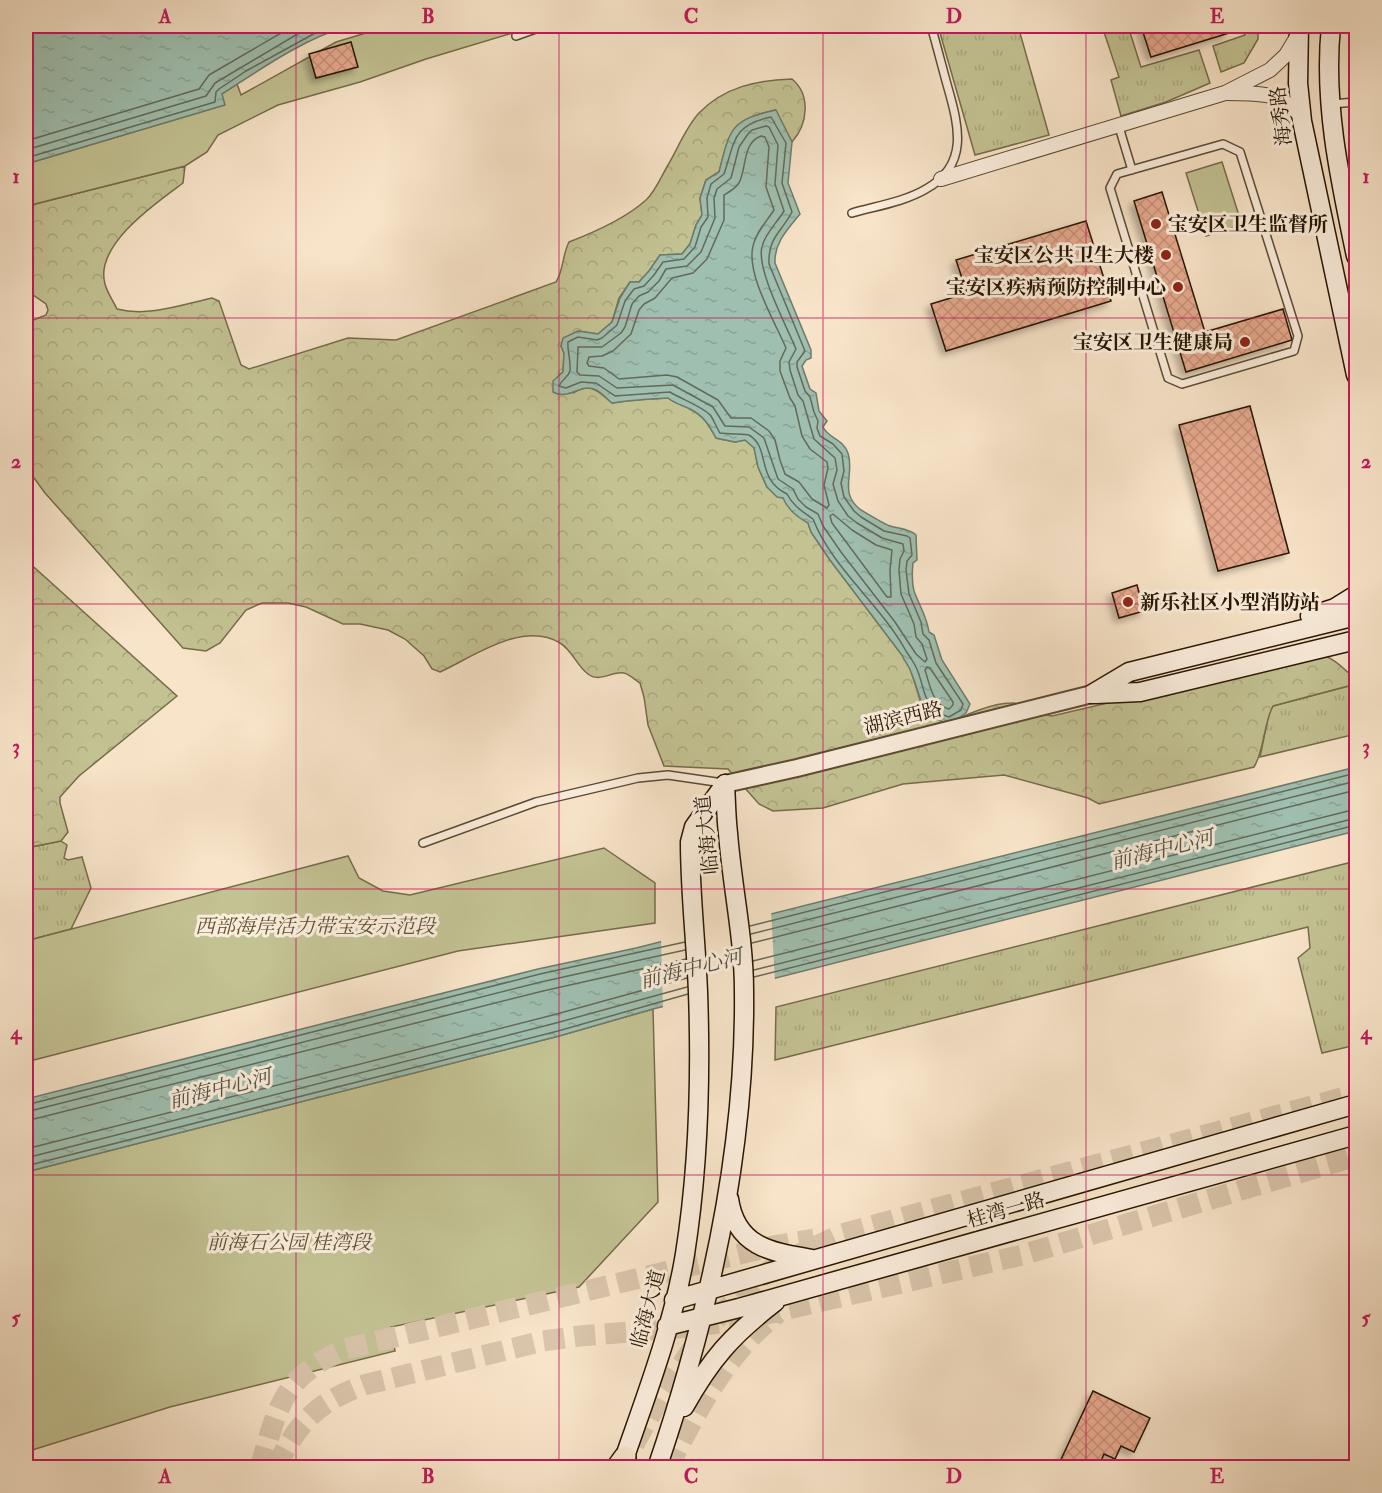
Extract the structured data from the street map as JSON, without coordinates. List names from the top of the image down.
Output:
{
  "streets": {
    "main road": [
      "海秀路",
      "湖滨西路",
      "临海大道",
      "桂湾一路"
    ]
  },
  "crossings": [
    ["湖滨西路", "临海大道"],
    ["临海大道", "桂湾一路"]
  ],
  "water": ["前海中心河"],
  "parks": ["西部海岸活力带宝安示范段", "前海石公园 桂湾段"],
  "places": [
    "宝安区卫生监督所",
    "宝安区公共卫生大楼",
    "宝安区疾病预防控制中心",
    "宝安区卫生健康局",
    "新乐社区小型消防站"
  ],
  "grid": {
    "columns": [
      "A",
      "B",
      "C",
      "D",
      "E"
    ],
    "rows": [
      "1",
      "2",
      "3",
      "4",
      "5"
    ]
  }
}
